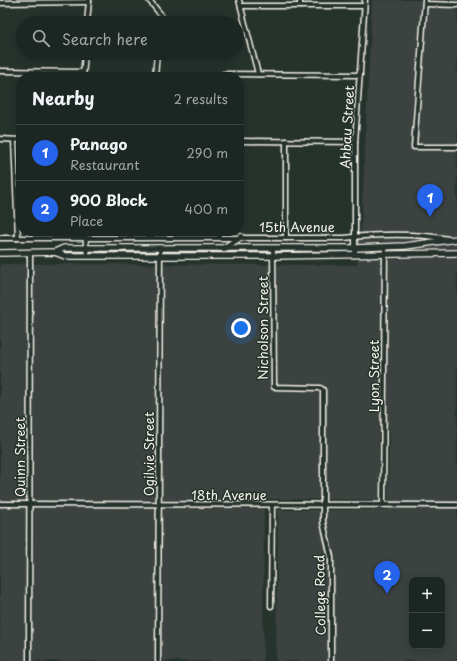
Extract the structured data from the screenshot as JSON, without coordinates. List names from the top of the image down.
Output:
{
  "streets": {
    "main road": ["15th Avenue"],
    "street": [
      "Ahbau Street",
      "Nicholson Street",
      "Lyon Street",
      "Ogilvie Street",
      "Quinn Street",
      "18th Avenue",
      "College Road"
    ]
  },
  "crossings": [
    ["Ahbau Street", "15th Avenue"],
    ["15th Avenue", "Nicholson Street"],
    ["15th Avenue", "Lyon Street"],
    ["15th Avenue", "Ogilvie Street"],
    ["15th Avenue", "Quinn Street"],
    ["Nicholson Street", "18th Avenue"],
    ["Nicholson Street", "College Road"],
    ["Lyon Street", "18th Avenue"],
    ["Ogilvie Street", "18th Avenue"],
    ["Quinn Street", "18th Avenue"],
    ["18th Avenue", "College Road"]
  ],
  "page": {
    "search": "Search here",
    "heading": ["Nearby", "2 results"],
    "list": [
      {
        "mark": "1",
        "name": "Panago",
        "note": "Restaurant",
        "value": "290 m"
      },
      {
        "mark": "2",
        "name": "900 Block",
        "note": "Place",
        "value": "400 m"
      }
    ],
    "pins": ["1", "2"],
    "map_buttons": ["+", "−"]
  }
}
